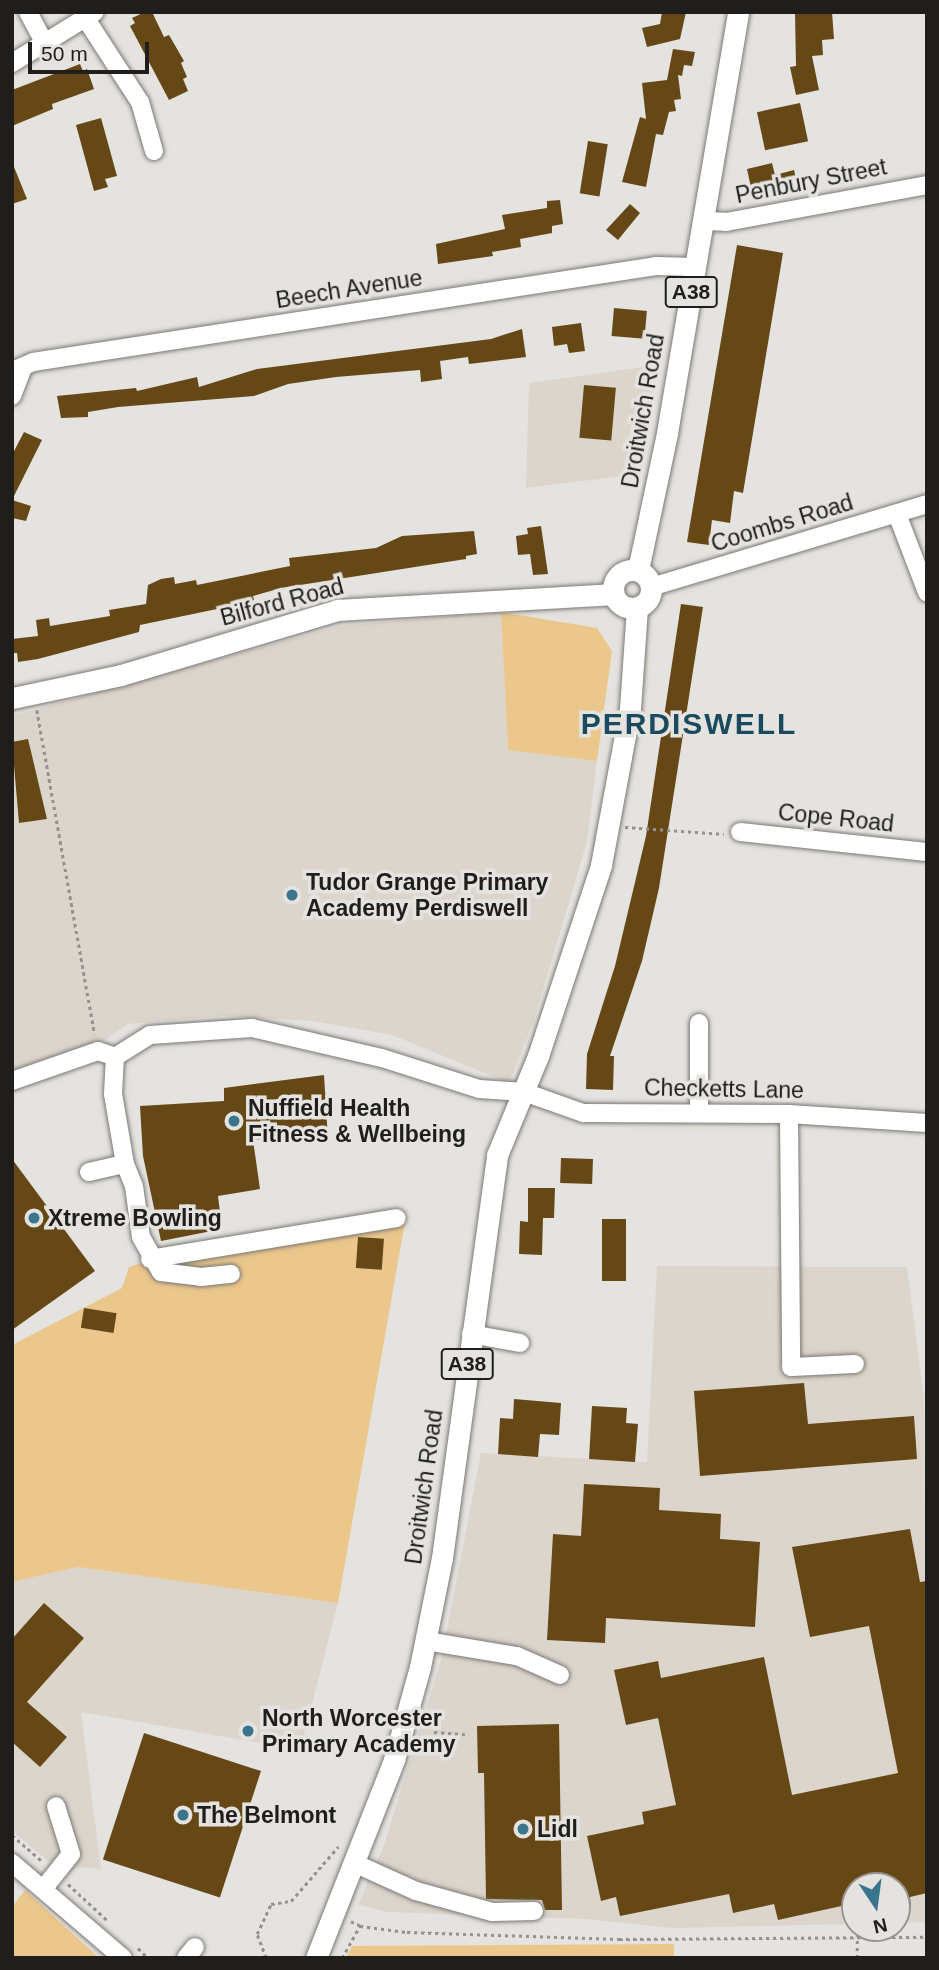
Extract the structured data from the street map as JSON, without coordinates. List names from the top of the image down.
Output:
{
  "streets": {
    "main road": ["A38", "Droitwich Road", "Bilford Road"],
    "street": [
      "Penbury Street",
      "Beech Avenue",
      "Coombs Road",
      "Cope Road",
      "Checketts Lane"
    ]
  },
  "crossings": [
    ["Penbury Street", "Droitwich Road"],
    ["Beech Avenue", "Droitwich Road"],
    ["Droitwich Road", "Coombs Road"],
    ["Droitwich Road", "Bilford Road"],
    ["Droitwich Road", "Checketts Lane"],
    ["Coombs Road", "Bilford Road"]
  ],
  "districts": ["PERDISWELL"],
  "places": [
    "Tudor Grange Primary Academy Perdiswell",
    "Nuffield Health Fitness & Wellbeing",
    "Xtreme Bowling",
    "North Worcester Primary Academy",
    "The Belmont",
    "Lidl"
  ],
  "scale_bar": "50 m",
  "north": "bottom"
}
